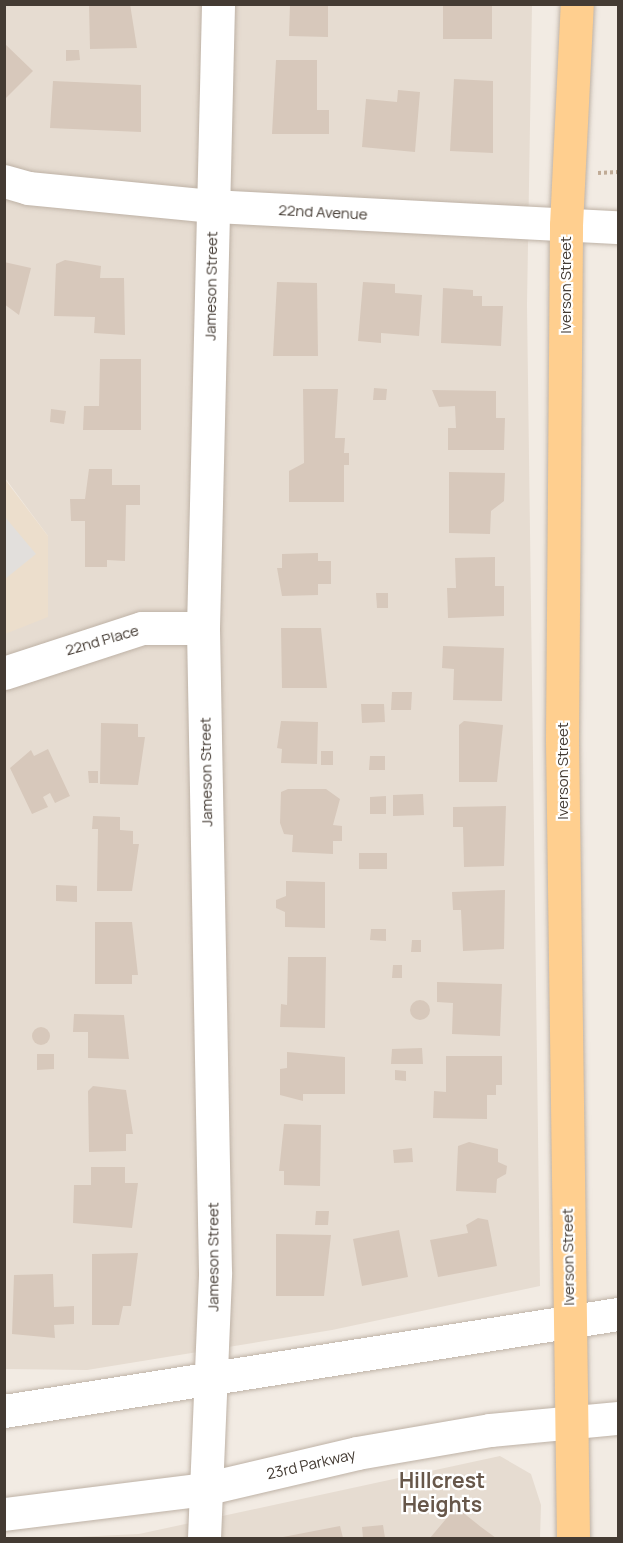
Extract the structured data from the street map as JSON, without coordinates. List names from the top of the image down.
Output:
{
  "streets": {
    "main road": ["Iverson Street"],
    "street": [
      "22nd Avenue",
      "Jameson Street",
      "22nd Place",
      "23rd Parkway"
    ]
  },
  "crossings": [
    ["22nd Avenue", "Iverson Street"],
    ["22nd Avenue", "Jameson Street"],
    ["Iverson Street", "23rd Parkway"],
    ["Jameson Street", "22nd Place"],
    ["Jameson Street", "23rd Parkway"]
  ],
  "districts": ["Hillcrest Heights"]
}
